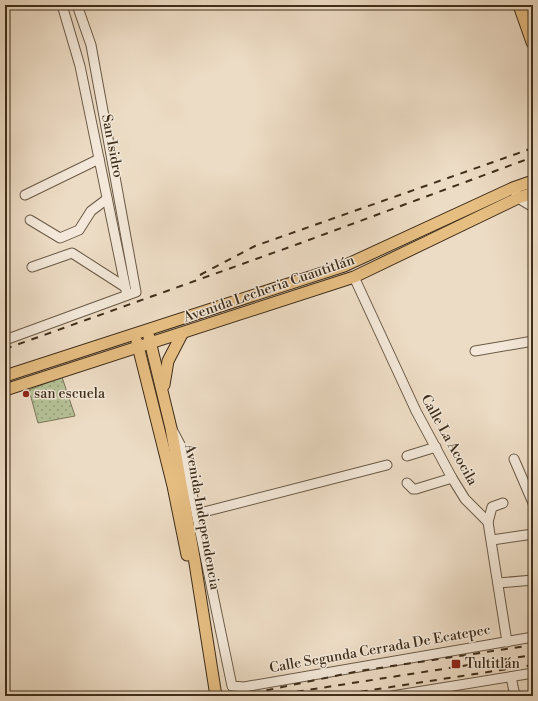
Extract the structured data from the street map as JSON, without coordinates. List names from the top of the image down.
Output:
{
  "streets": {
    "main road": ["Avenida Lecheria Cuautitlán", "Avenida Independencia"],
    "street": ["San Isidro", "Calle La Acocila", "Calle Segunda Cerrada De Ecatepec"]
  },
  "crossings": [
    ["Avenida Lecheria Cuautitlán", "Calle La Acocila"],
    ["Avenida Lecheria Cuautitlán", "Avenida Independencia"]
  ],
  "places": {
    "other": ["san escuela"],
    "transit": ["Tultitlán"]
  }
}
